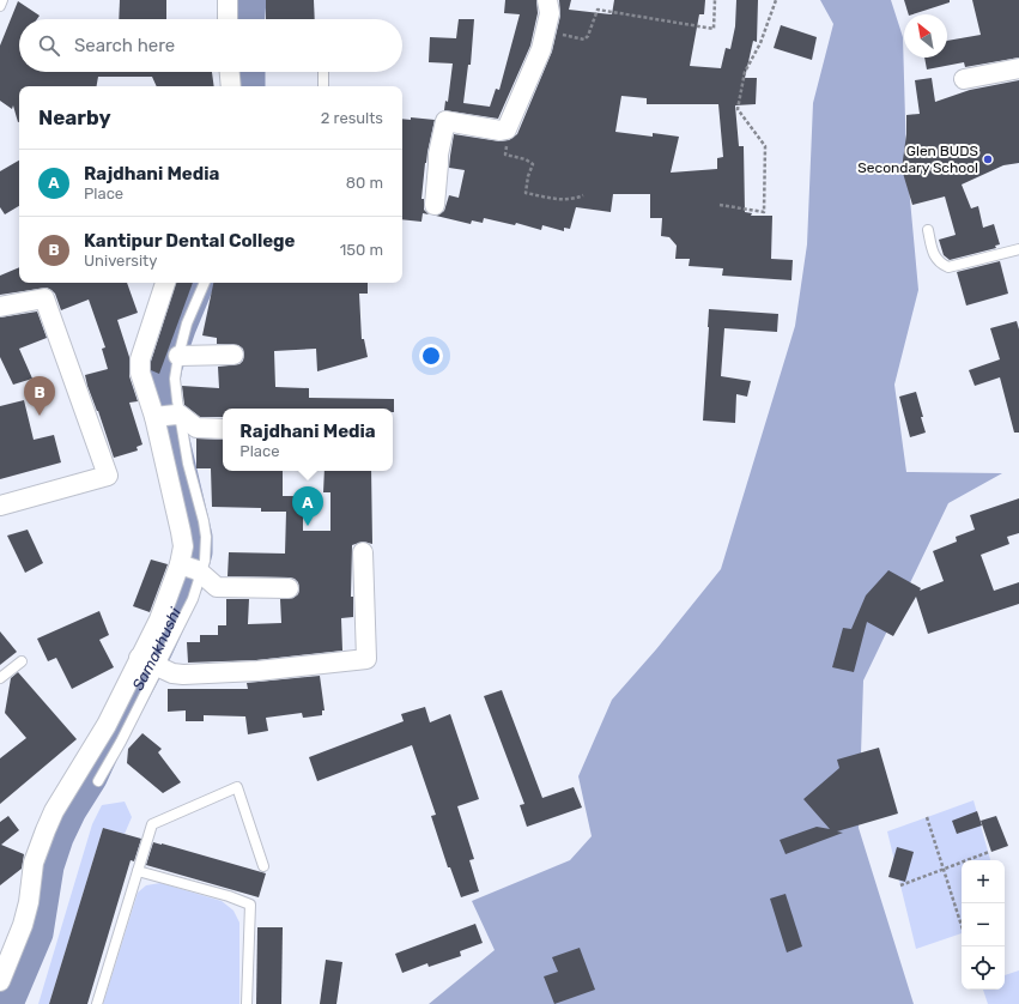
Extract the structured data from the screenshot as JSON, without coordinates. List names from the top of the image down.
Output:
{
  "water": ["Samakhushi"],
  "places": ["Glen BUDS Secondary School"],
  "north": "top left",
  "page": {
    "search": "Search here",
    "heading": ["Nearby", "2 results"],
    "list": [
      {
        "mark": "A",
        "name": "Rajdhani Media",
        "note": "Place",
        "value": "80 m"
      },
      {
        "mark": "B",
        "name": "Kantipur Dental College",
        "note": "University",
        "value": "150 m"
      }
    ],
    "pins": ["B", "A"],
    "popup": ["Rajdhani Media", "Place"],
    "map_buttons": ["+", "−"]
  }
}
